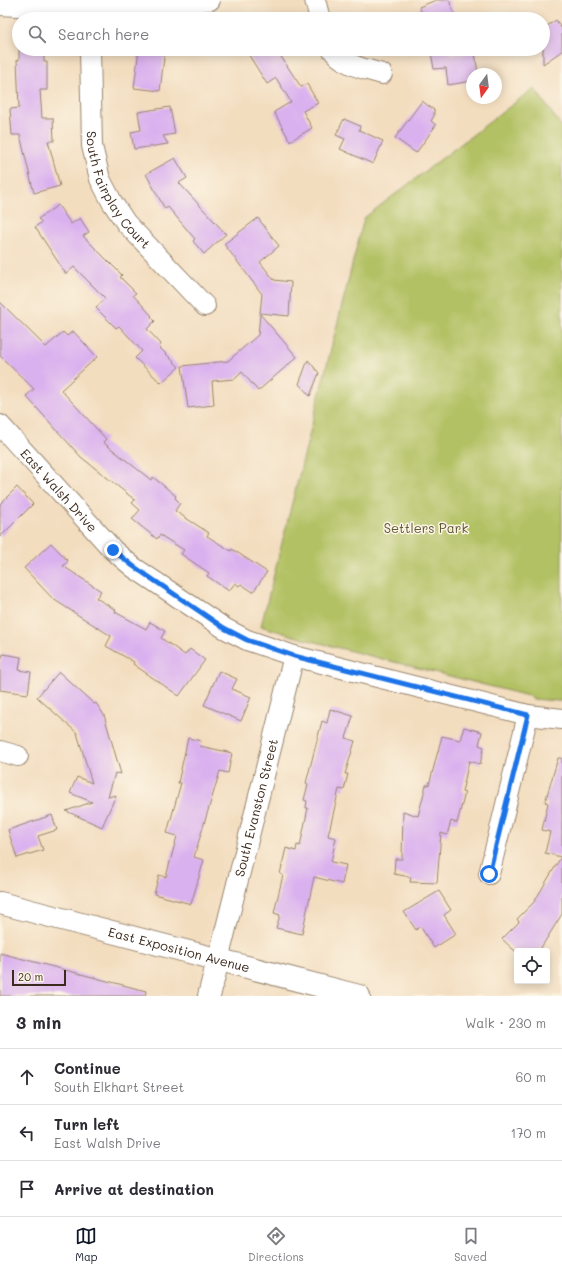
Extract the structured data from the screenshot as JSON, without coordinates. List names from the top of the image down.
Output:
{
  "streets": {
    "street": [
      "South Fairplay Court",
      "East Walsh Drive",
      "South Evanston Street",
      "East Exposition Avenue"
    ]
  },
  "crossings": [
    ["East Walsh Drive", "South Evanston Street"],
    ["South Evanston Street", "East Exposition Avenue"]
  ],
  "parks": ["Settlers Park"],
  "scale_bar": "20 m",
  "north": "bottom",
  "page": {
    "search": "Search here",
    "scale": "20 m",
    "heading": ["3 min", "Walk · 230 m"],
    "list": [
      ["Continue", "South Elkhart Street", "60 m"],
      ["Turn left", "East Walsh Drive", "170 m"],
      "Arrive at destination"
    ],
    "nav": ["Map", "Directions", "Saved"]
  }
}
